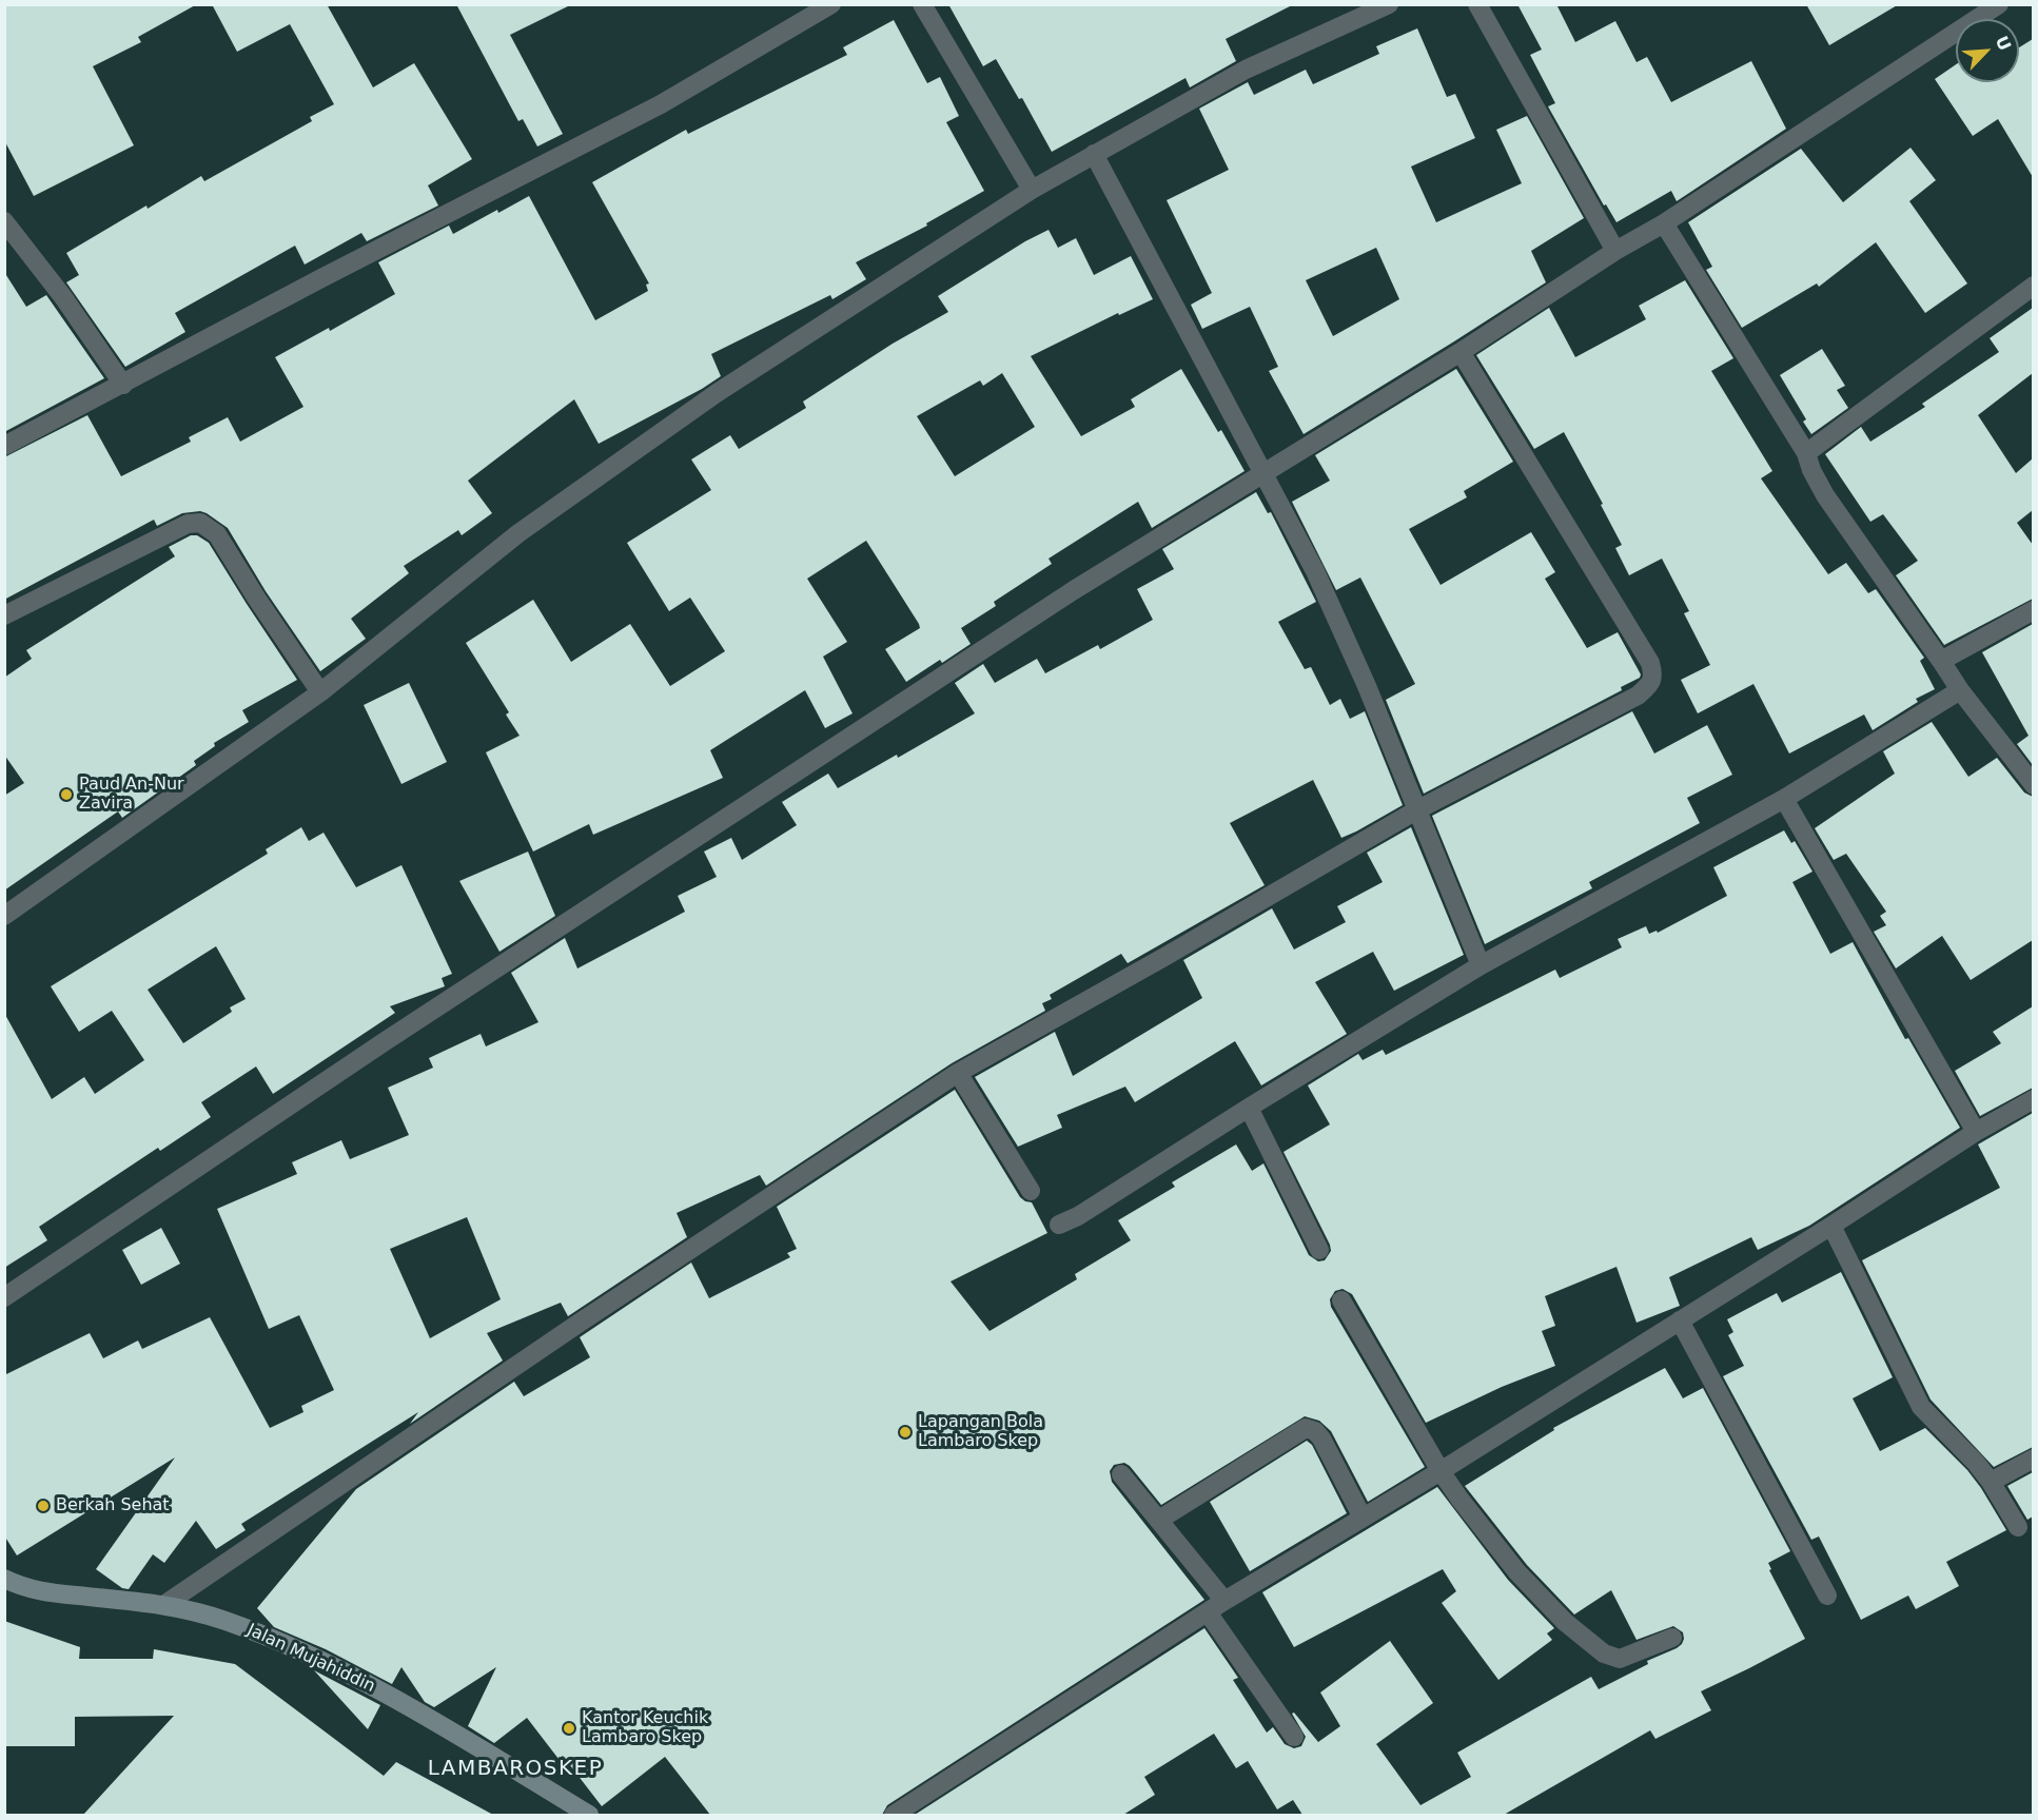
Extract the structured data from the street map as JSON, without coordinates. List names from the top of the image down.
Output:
{
  "streets": {
    "street": ["Jalan Mujahiddin"]
  },
  "districts": ["LAMBAROSKEP"],
  "places": [
    "Paud An-Nur Zavira",
    "Lapangan Bola Lambaro Skep",
    "Berkah Sehat",
    "Kantor Keuchik Lambaro Skep"
  ],
  "north": "top right"
}
